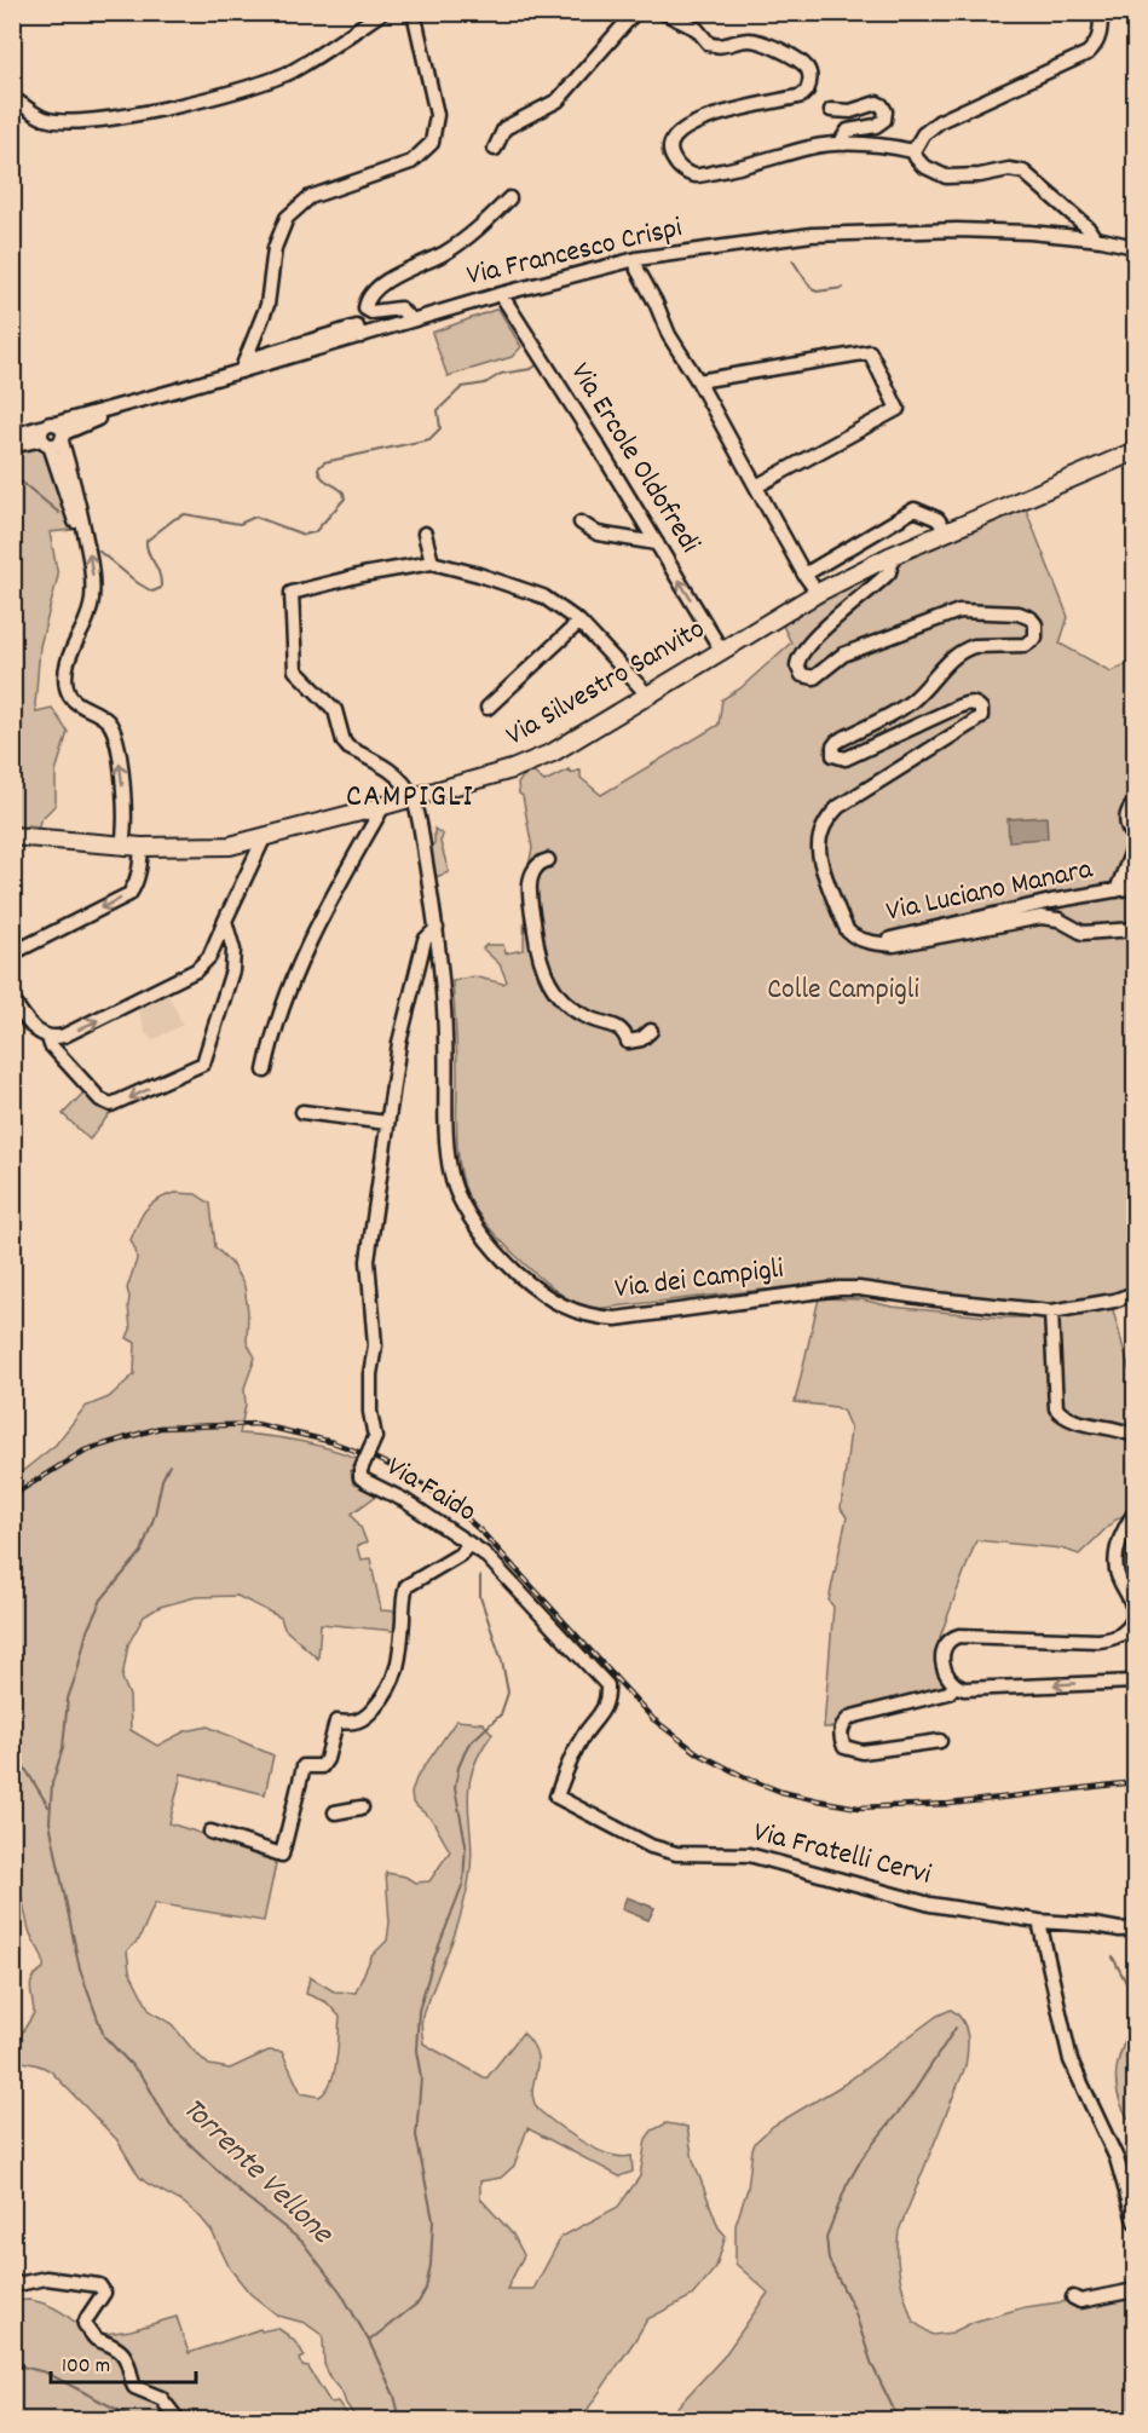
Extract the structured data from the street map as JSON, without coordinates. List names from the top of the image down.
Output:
{
  "streets": {
    "main road": ["Via Silvestro Sanvito"],
    "street": [
      "Via Francesco Crispi",
      "Via Ercole Oldofredi",
      "Via Luciano Manara",
      "Via dei Campigli",
      "Via Faido",
      "Via Fratelli Cervi"
    ]
  },
  "crossings": [
    ["Via Francesco Crispi", "Via Ercole Oldofredi"],
    ["Via Ercole Oldofredi", "Via Silvestro Sanvito"],
    ["Via Silvestro Sanvito", "Via Luciano Manara"],
    ["Via Silvestro Sanvito", "Via dei Campigli"],
    ["Via dei Campigli", "Via Faido"],
    ["Via Faido", "Via Fratelli Cervi"]
  ],
  "districts": ["CAMPIGLI"],
  "water": ["Torrente Vellone"],
  "parks": ["Colle Campigli"],
  "scale_bar": "100 m"
}
